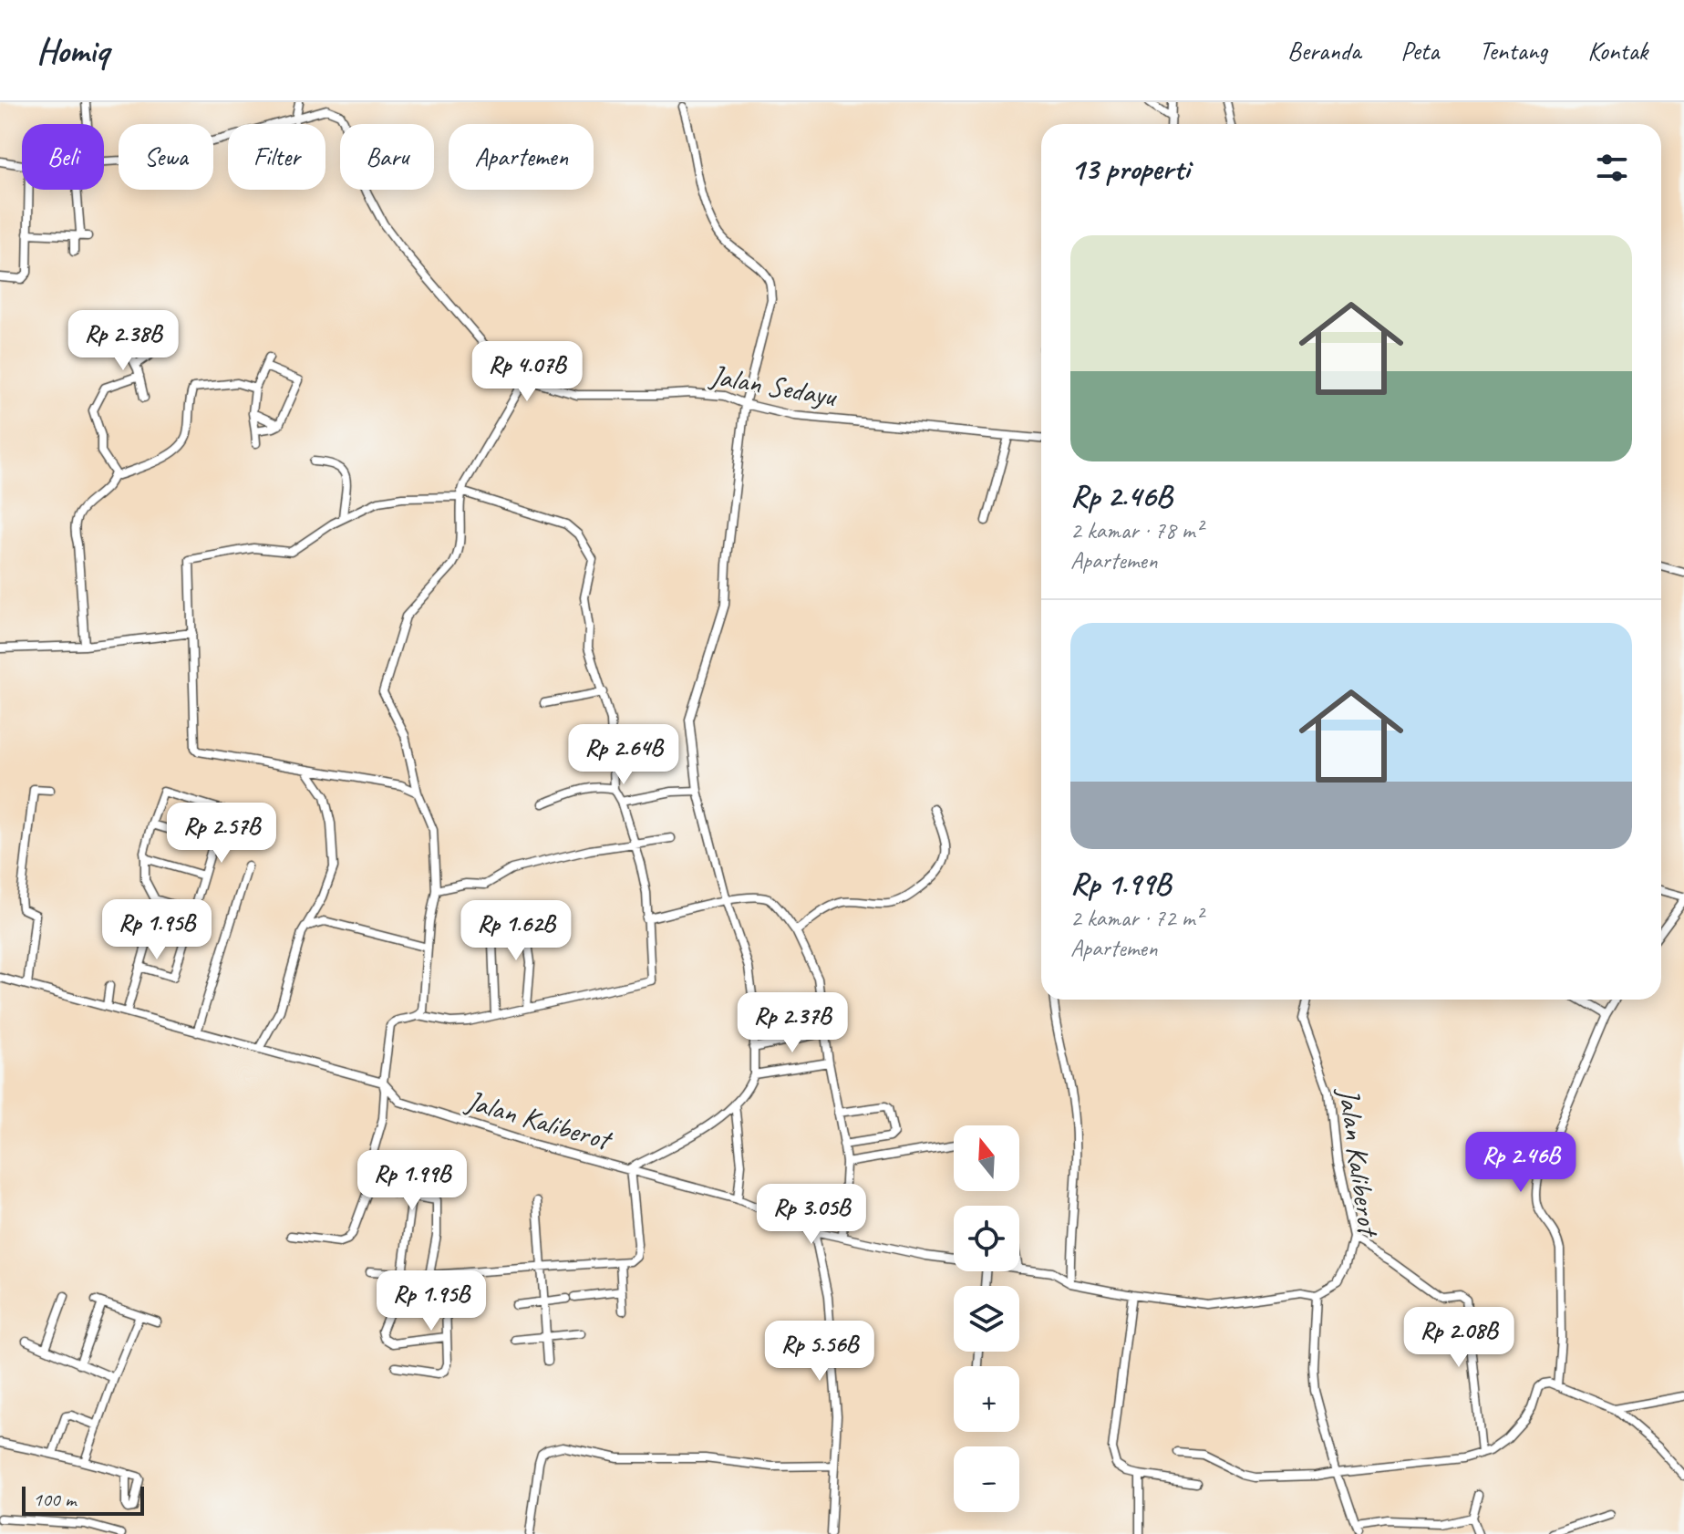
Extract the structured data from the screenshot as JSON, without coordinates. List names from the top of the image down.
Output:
{
  "streets": {
    "street": ["Jalan Sedayu", "Jalan Kaliberot"]
  },
  "scale_bar": "100 m",
  "north": "top",
  "page": {
    "header": "Homiq",
    "nav": [
      "Beranda",
      "Peta",
      "Tentang",
      "Kontak"
    ],
    "chip": [
      "Beli",
      "Sewa",
      "Filter",
      "Baru",
      "Apartemen"
    ],
    "heading": "13 properti",
    "list": [
      {
        "name": "Rp 2.46B",
        "note": "2 kamar · 78 m² · Apartemen"
      },
      {
        "name": "Rp 1.99B",
        "note": "2 kamar · 72 m² · Apartemen"
      }
    ],
    "price": [
      "Rp 2.38B",
      "Rp 4.07B",
      "Rp 2.64B",
      "Rp 2.57B",
      "Rp 1.95B",
      "Rp 1.62B",
      "Rp 2.37B",
      "Rp 2.46B",
      "Rp 1.99B",
      "Rp 3.05B",
      "Rp 1.95B",
      "Rp 2.08B",
      "Rp 5.56B"
    ],
    "map_buttons": ["+", "−"],
    "scale": "100 m"
  }
}
